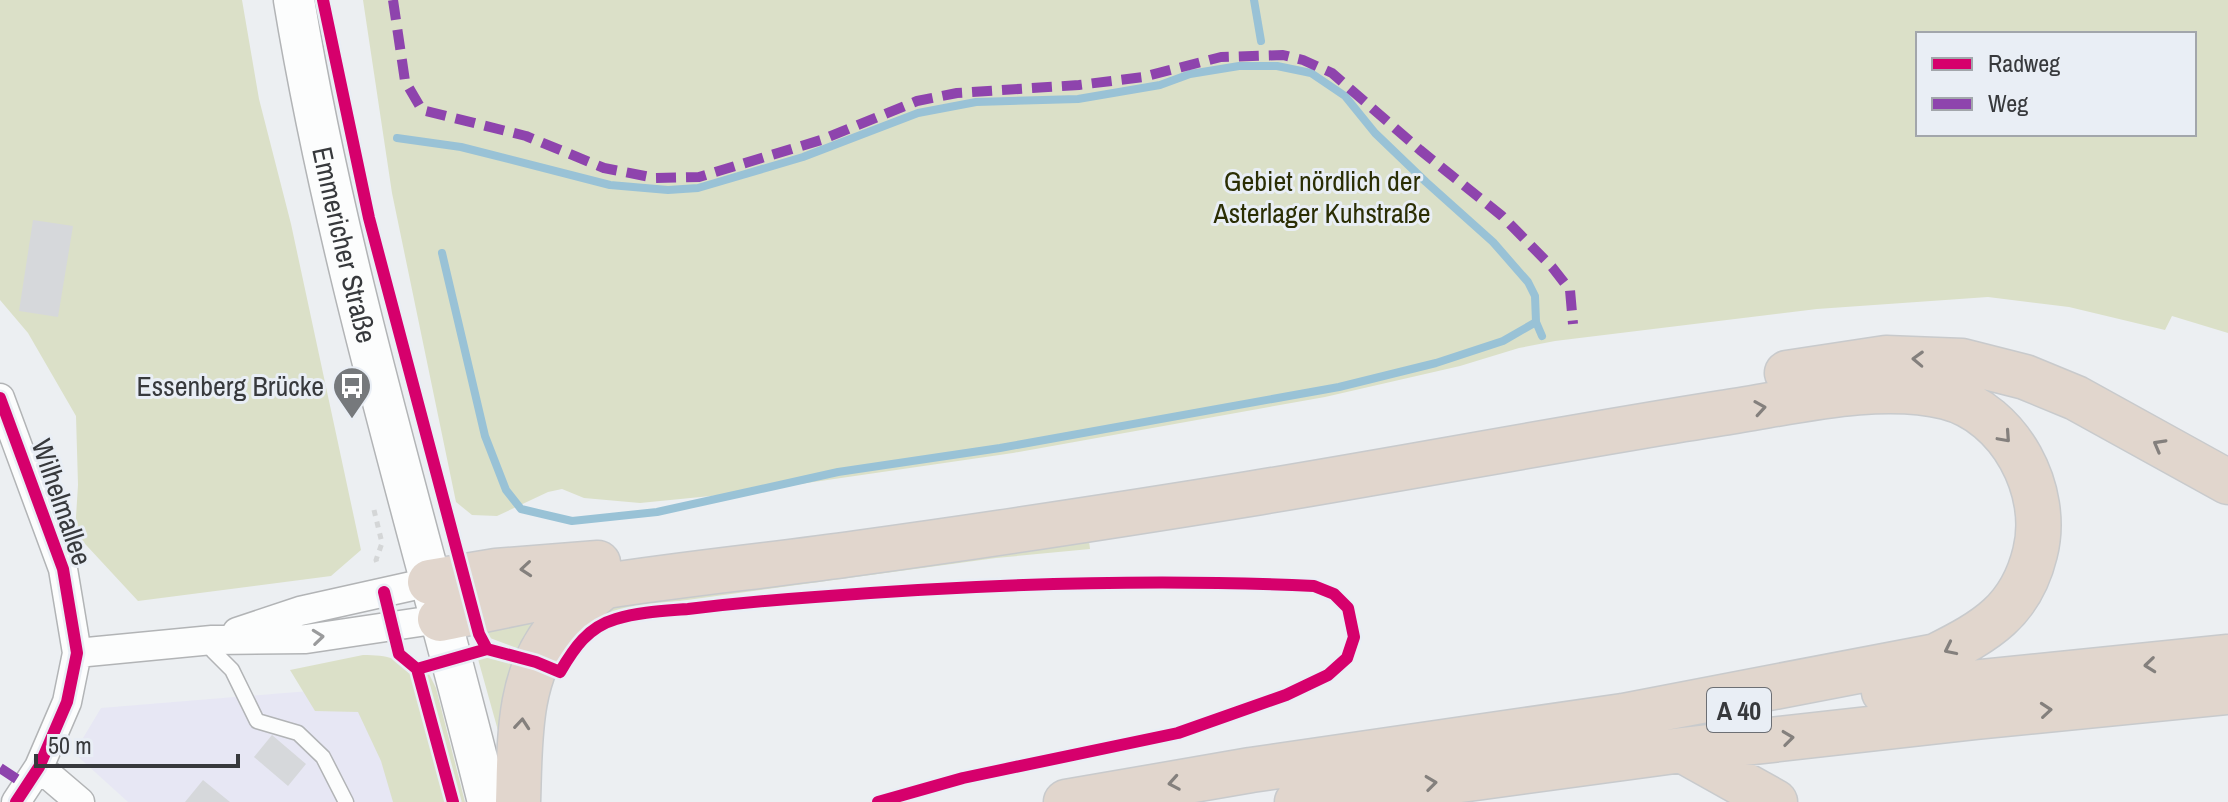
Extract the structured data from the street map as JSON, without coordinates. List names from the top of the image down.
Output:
{
  "streets": {
    "highway": ["A 40"],
    "main road": ["Emmericher Straße"],
    "street": ["Wilhelmallee"]
  },
  "parks": ["Gebiet nördlich der Asterlager Kuhstraße"],
  "places": {
    "bus stop": ["Essenberg Brücke"]
  },
  "legend": ["Radweg", "Weg"],
  "scale_bar": "50 m"
}
